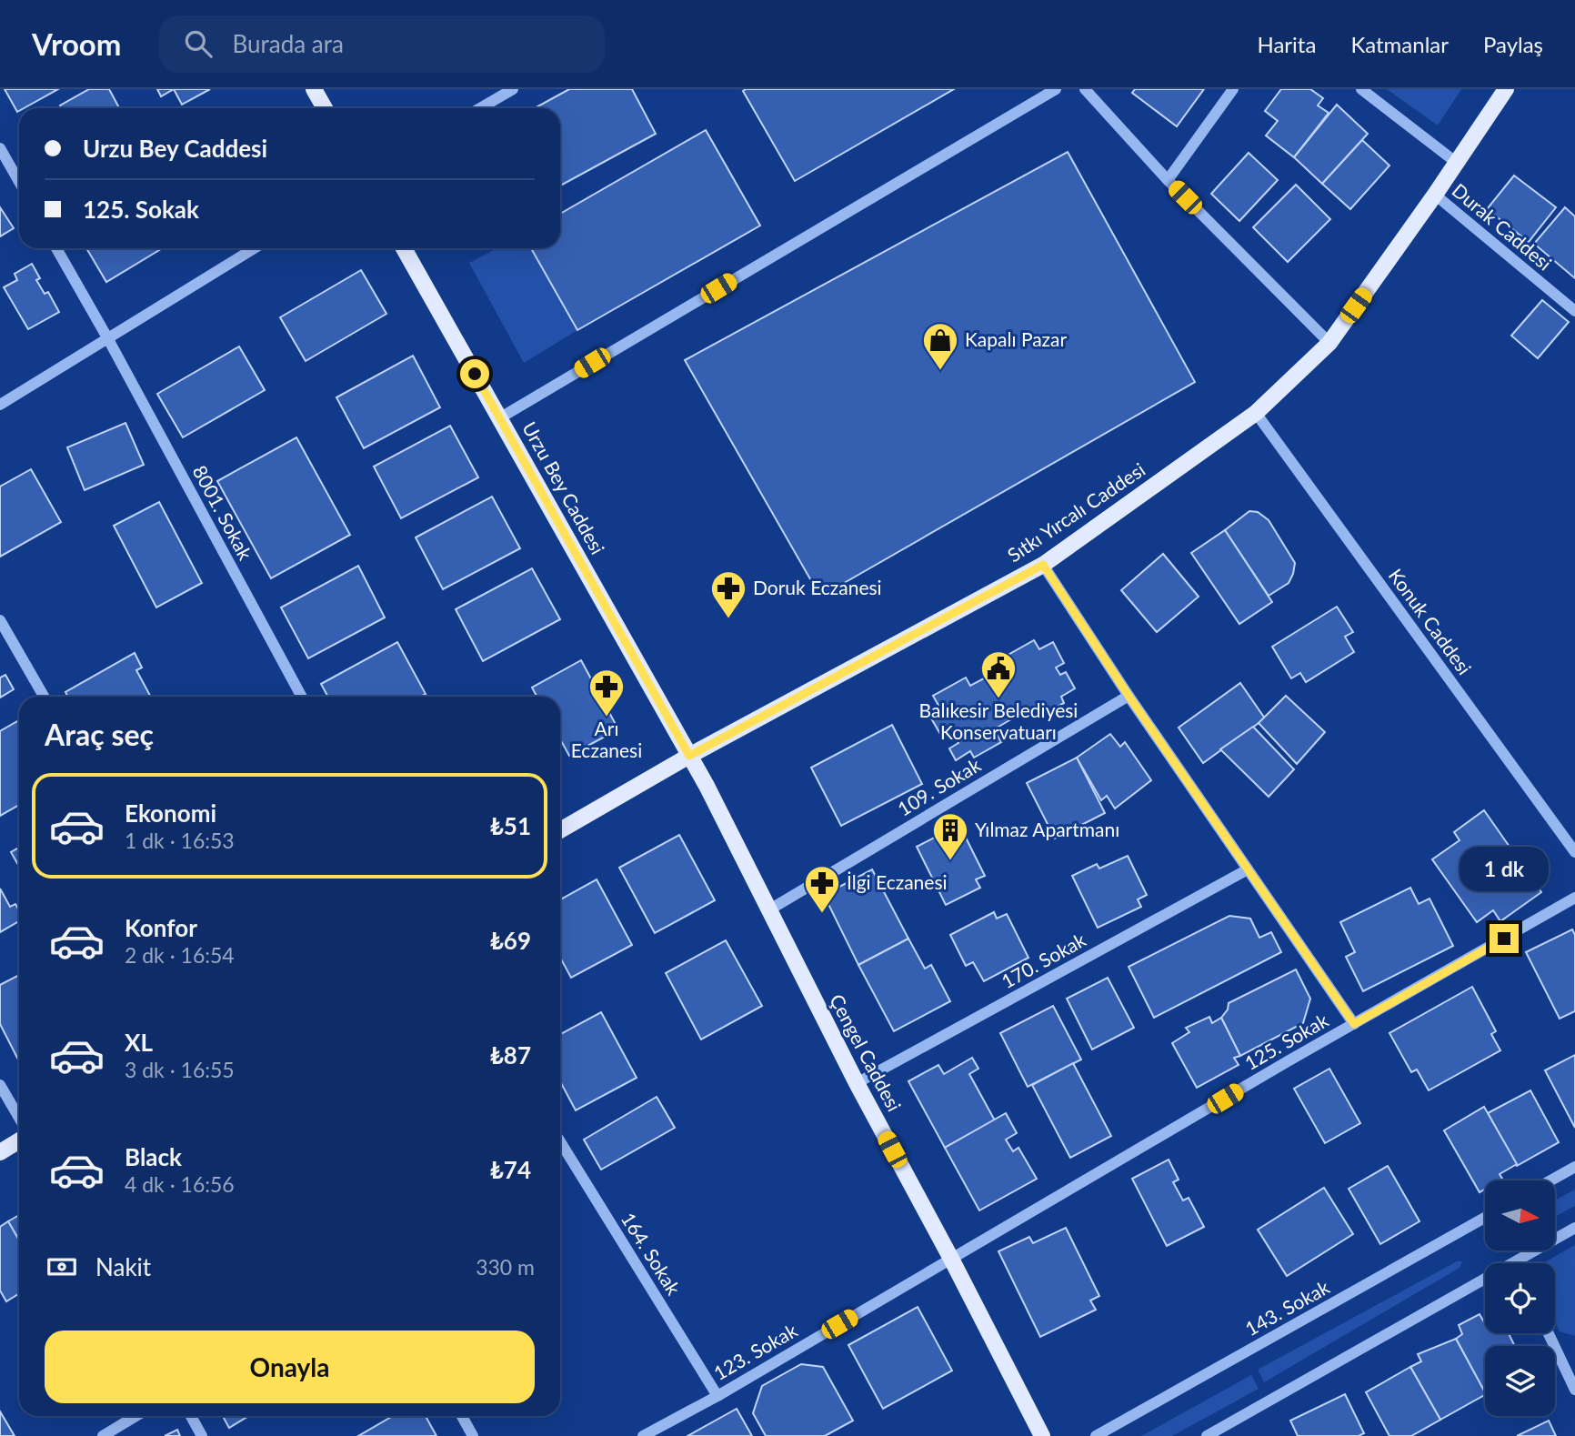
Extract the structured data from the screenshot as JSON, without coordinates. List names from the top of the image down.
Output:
{
  "streets": {
    "main road": ["Urzu Bey Caddesi", "Sıtkı Yırcalı Caddesi", "Çengel Caddesi"],
    "street": [
      "Durak Caddesi",
      "8001. Sokak",
      "Konuk Caddesi",
      "109. Sokak",
      "170. Sokak",
      "125. Sokak",
      "164. Sokak",
      "143. Sokak",
      "123. Sokak"
    ]
  },
  "crossings": [
    ["Durak Caddesi", "Sıtkı Yırcalı Caddesi"],
    ["Urzu Bey Caddesi", "Sıtkı Yırcalı Caddesi"],
    ["Urzu Bey Caddesi", "Çengel Caddesi"],
    ["Sıtkı Yırcalı Caddesi", "Konuk Caddesi"],
    ["Sıtkı Yırcalı Caddesi", "Çengel Caddesi"],
    ["109. Sokak", "Çengel Caddesi"],
    ["170. Sokak", "Çengel Caddesi"],
    ["125. Sokak", "Çengel Caddesi"],
    ["125. Sokak", "123. Sokak"],
    ["Çengel Caddesi", "123. Sokak"],
    ["164. Sokak", "123. Sokak"]
  ],
  "places": {
    "shop": ["Kapalı Pazar"],
    "pharmacy": ["Doruk Eczanesi", "Arı Eczanesi", "İlgi Eczanesi"],
    "public building": ["Balıkesir Belediyesi Konservatuarı"],
    "building": ["Yılmaz Apartmanı"]
  },
  "north": "right",
  "page": {
    "header": "Vroom",
    "search": "Burada ara",
    "nav": ["Harita", "Katmanlar", "Paylaş"],
    "banner": ["Urzu Bey Caddesi", "125. Sokak"],
    "heading": "Araç seç",
    "list": [
      {
        "name": "Ekonomi",
        "note": "1 dk · 16:53",
        "value": "₺51"
      },
      {
        "name": "Konfor",
        "note": "2 dk · 16:54",
        "value": "₺69"
      },
      {
        "name": "XL",
        "note": "3 dk · 16:55",
        "value": "₺87"
      },
      {
        "name": "Black",
        "note": "4 dk · 16:56",
        "value": "₺74"
      }
    ],
    "bubble": "1 dk",
    "pay": ["Nakit", "330 m"],
    "buttons": "Onayla"
  }
}
